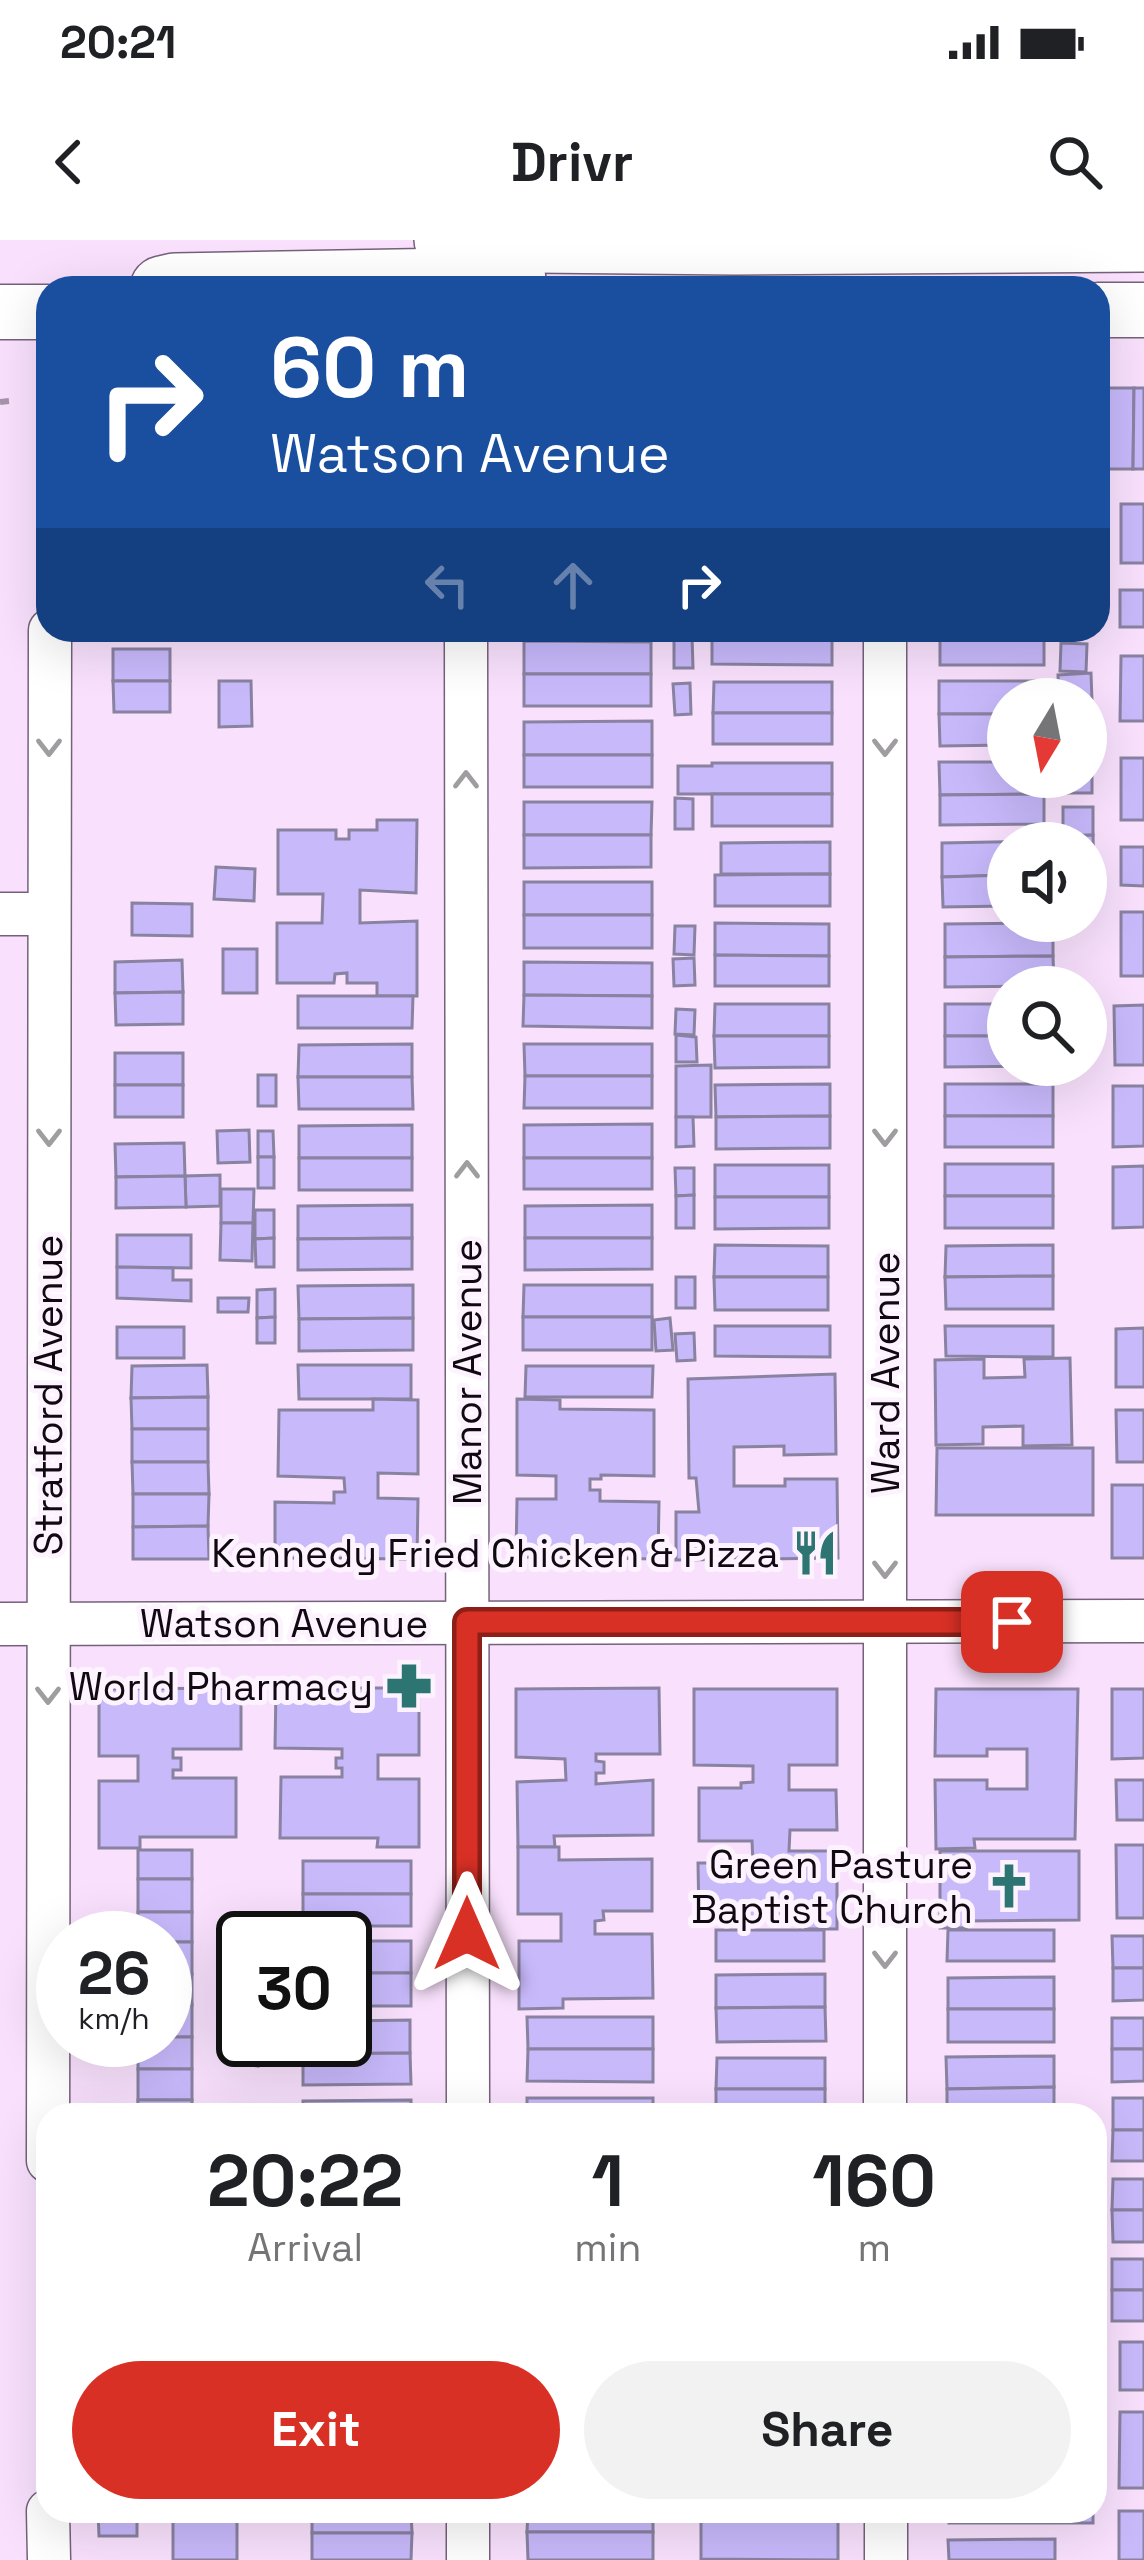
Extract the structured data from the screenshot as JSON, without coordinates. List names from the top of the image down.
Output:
{
  "streets": {
    "street": [
      "Manor Avenue",
      "Ward Avenue",
      "Stratford Avenue",
      "Watson Avenue"
    ]
  },
  "crossings": [
    ["Manor Avenue", "Watson Avenue"],
    ["Ward Avenue", "Watson Avenue"],
    ["Stratford Avenue", "Watson Avenue"]
  ],
  "one_way": ["Manor Avenue", "Ward Avenue", "Stratford Avenue"],
  "places": {
    "restaurant": ["Kennedy Fried Chicken & Pizza"],
    "pharmacy": ["World Pharmacy"],
    "church": ["Green Pasture Baptist Church"]
  },
  "north": "bottom",
  "page": {
    "status": "20:21",
    "header": "Drivr",
    "turn": ["60 m", "Watson Avenue"],
    "speed": "26 km/h",
    "limit": "30",
    "eta": [
      "20:22",
      "Arrival",
      "1",
      "min",
      "160",
      "m"
    ],
    "buttons": ["Exit", "Share"]
  }
}
